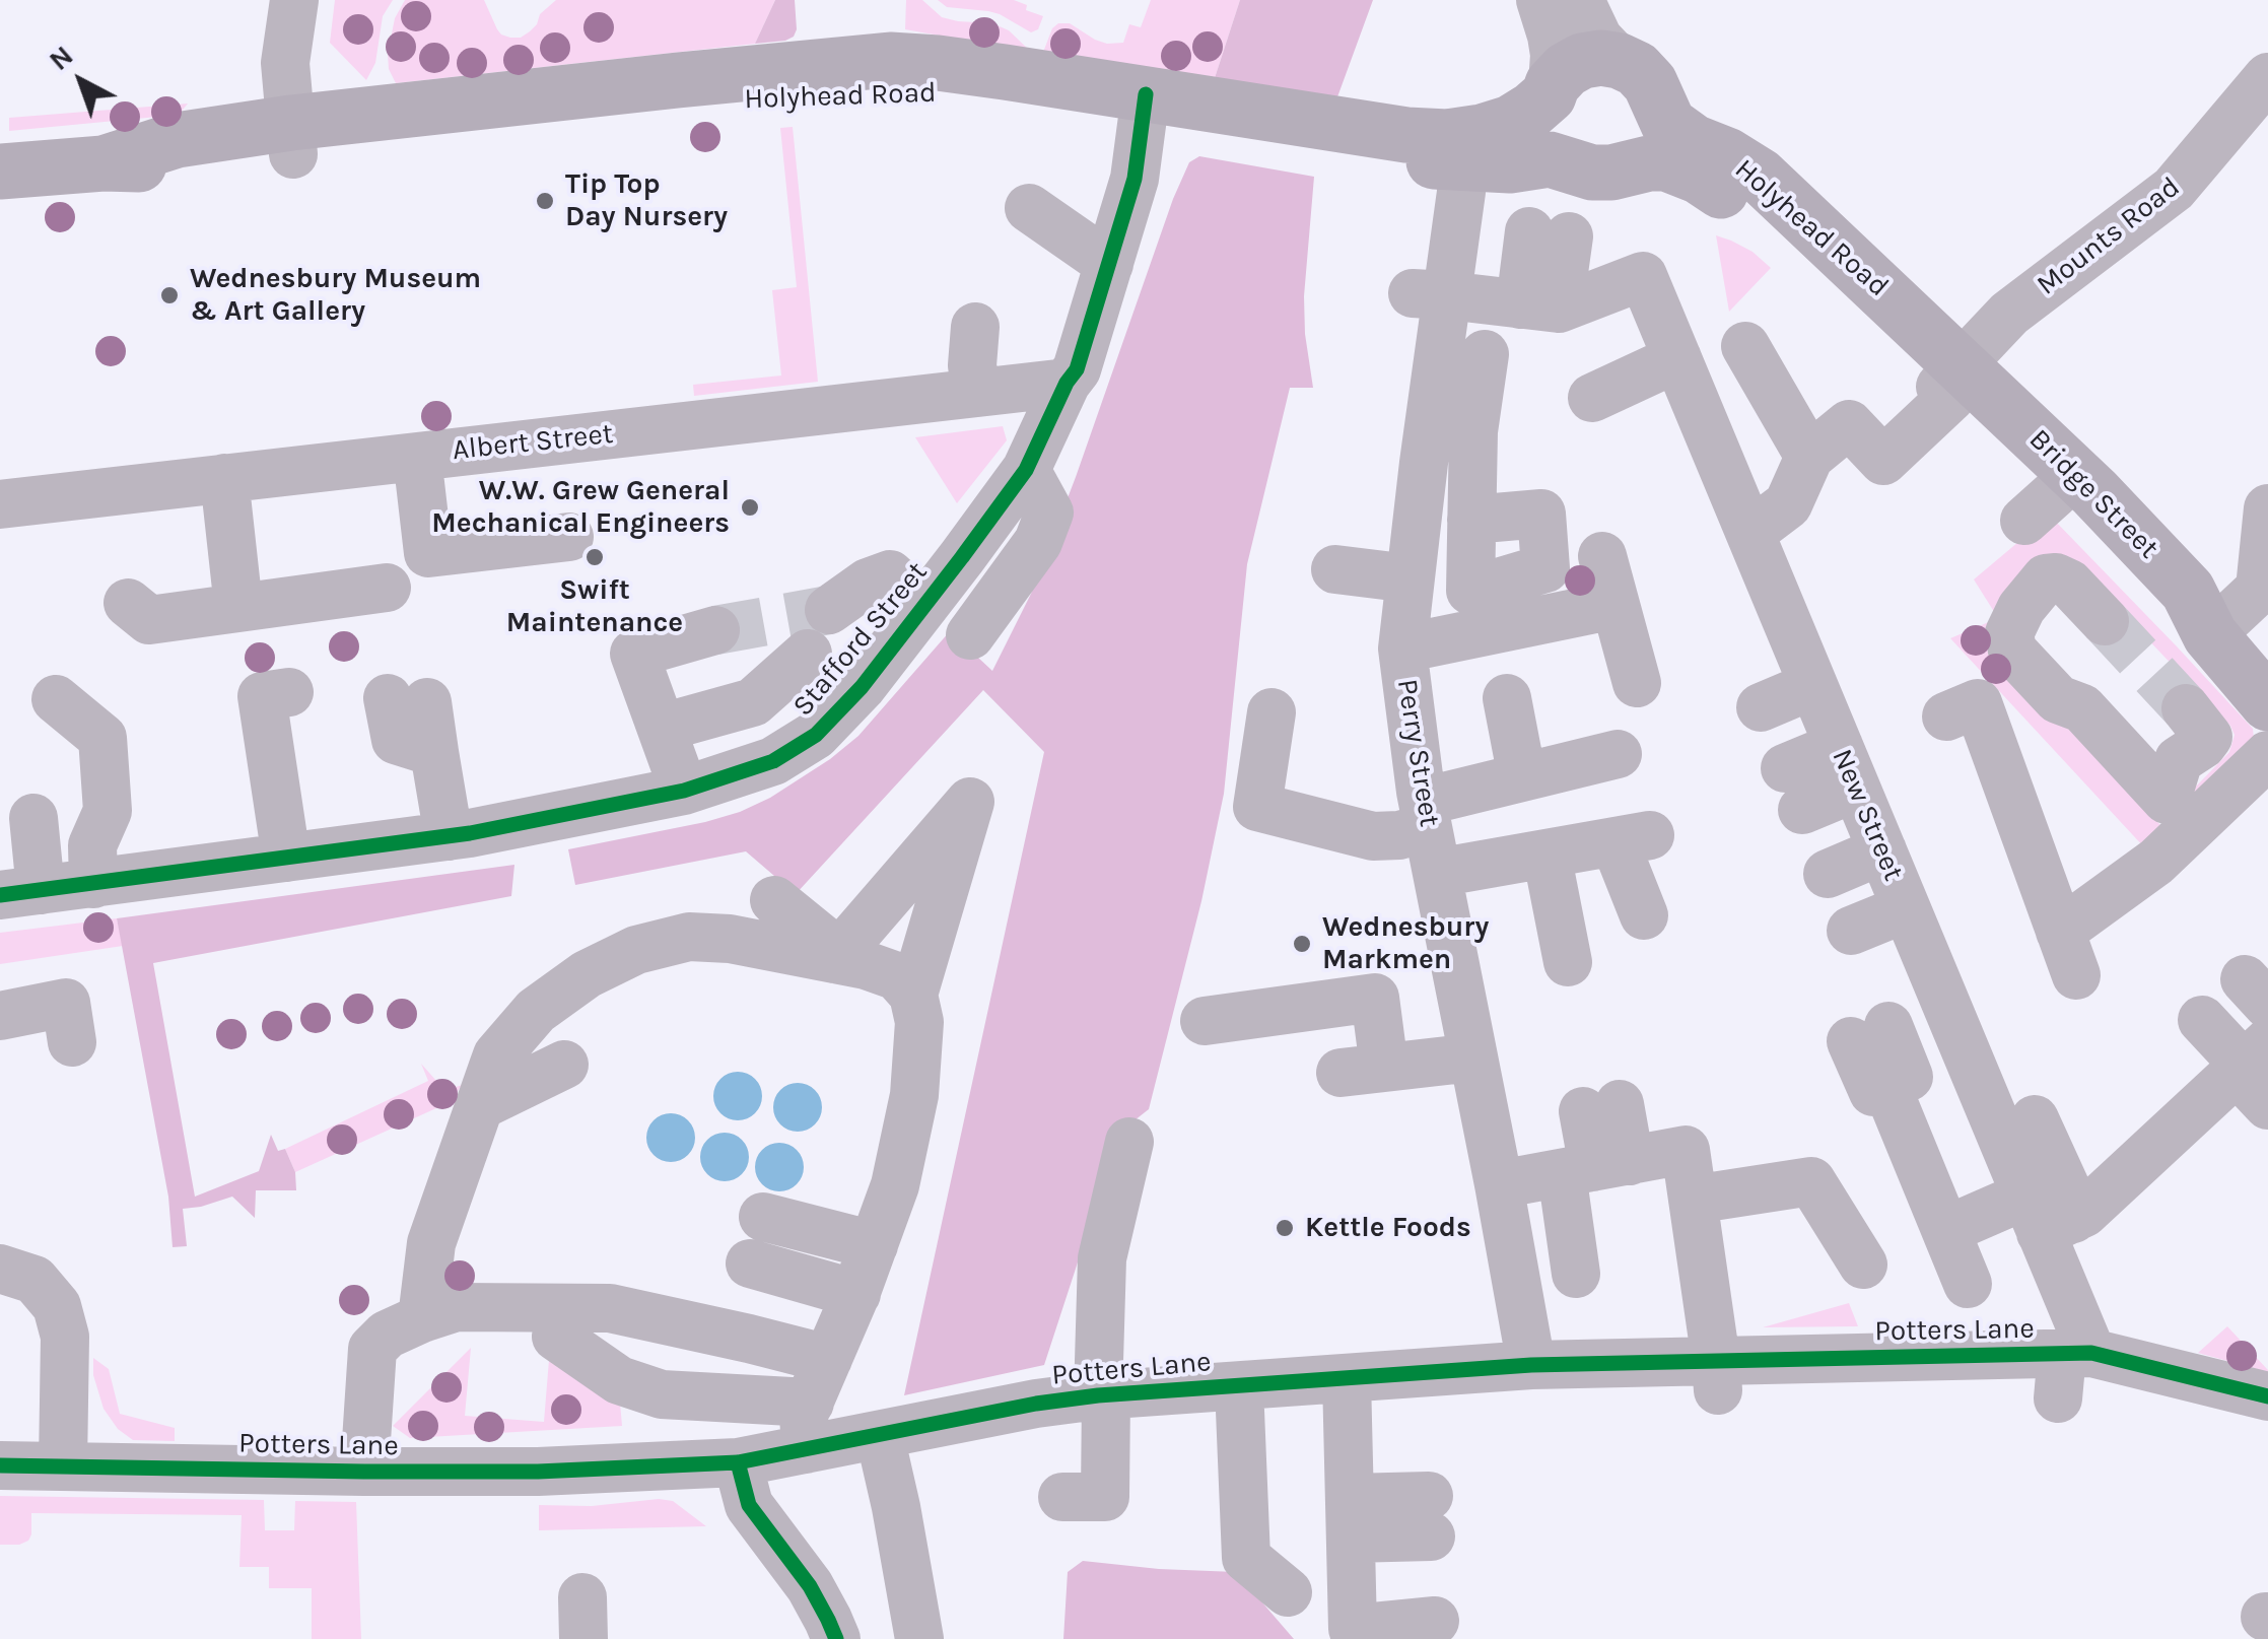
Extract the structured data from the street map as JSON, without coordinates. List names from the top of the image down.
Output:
{
  "streets": {
    "main road": ["Holyhead Road", "Bridge Street"],
    "street": [
      "Mounts Road",
      "Albert Street",
      "Stafford Street",
      "Perry Street",
      "New Street",
      "Potters Lane"
    ]
  },
  "crossings": [
    ["Holyhead Road", "Mounts Road"],
    ["Holyhead Road", "Bridge Street"],
    ["Holyhead Road", "Stafford Street"],
    ["Holyhead Road", "Perry Street"],
    ["Mounts Road", "Bridge Street"],
    ["Albert Street", "Stafford Street"],
    ["Perry Street", "Potters Lane"],
    ["New Street", "Potters Lane"]
  ],
  "places": [
    "Tip Top Day Nursery",
    "Wednesbury Museum & Art Gallery",
    "W.W. Grew General Mechanical Engineers",
    "Swift Maintenance",
    "Wednesbury Markmen",
    "Kettle Foods"
  ],
  "north": "top left"
}
